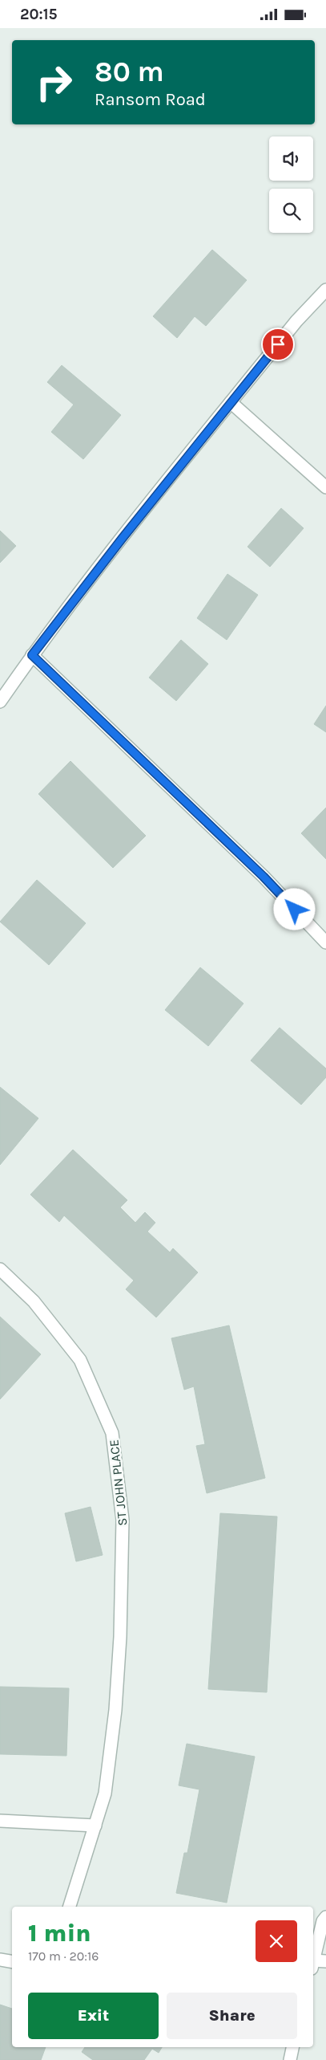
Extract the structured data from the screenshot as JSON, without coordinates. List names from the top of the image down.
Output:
{
  "streets": {
    "street": ["ST JOHN PLACE"]
  },
  "page": {
    "status": "20:15",
    "turn": ["80 m", "Ransom Road"],
    "heading": ["1 min", "170 m · 20:16"],
    "buttons": ["Exit", "Share"]
  }
}
